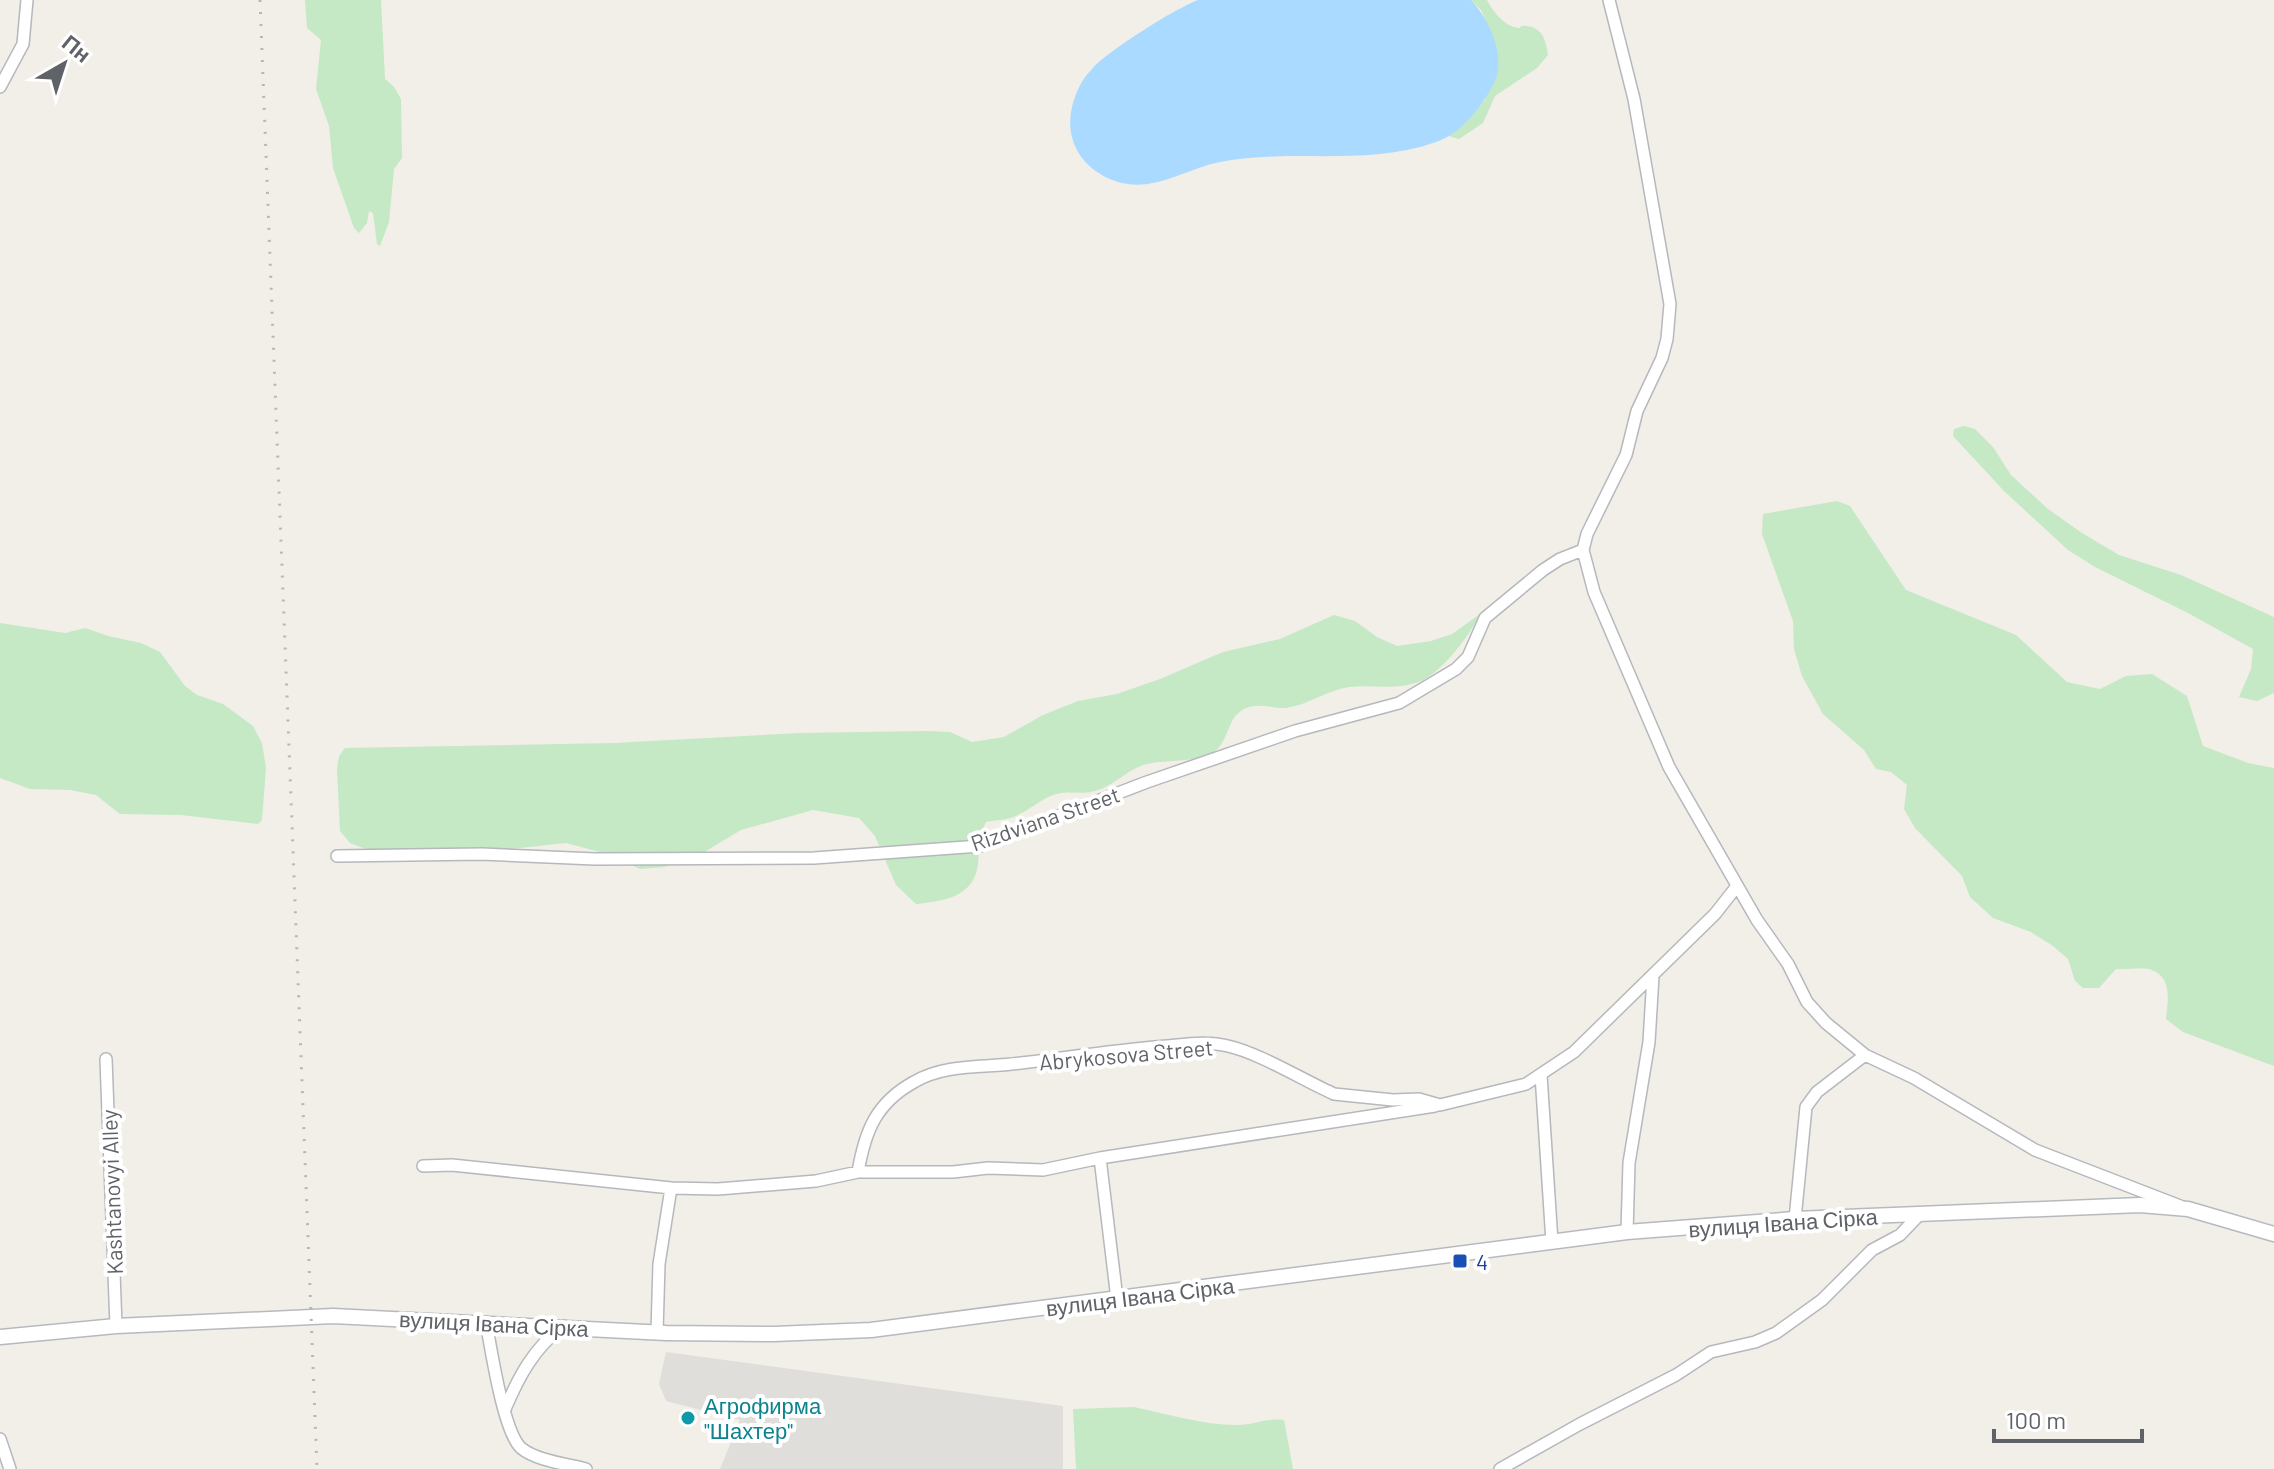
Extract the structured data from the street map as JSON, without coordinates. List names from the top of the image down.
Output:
{
  "streets": {
    "street": [
      "Rizdviana Street",
      "Abrykosova Street",
      "Kashtanovyi Alley",
      "вулиця Івана Сірка"
    ]
  },
  "crossings": [
    ["Kashtanovyi Alley", "вулиця Івана Сірка"]
  ],
  "places": {
    "transit": ["4"],
    "other": ["Агрофирма \"Шахтер\""]
  },
  "scale_bar": "100 m",
  "north": "top right"
}
